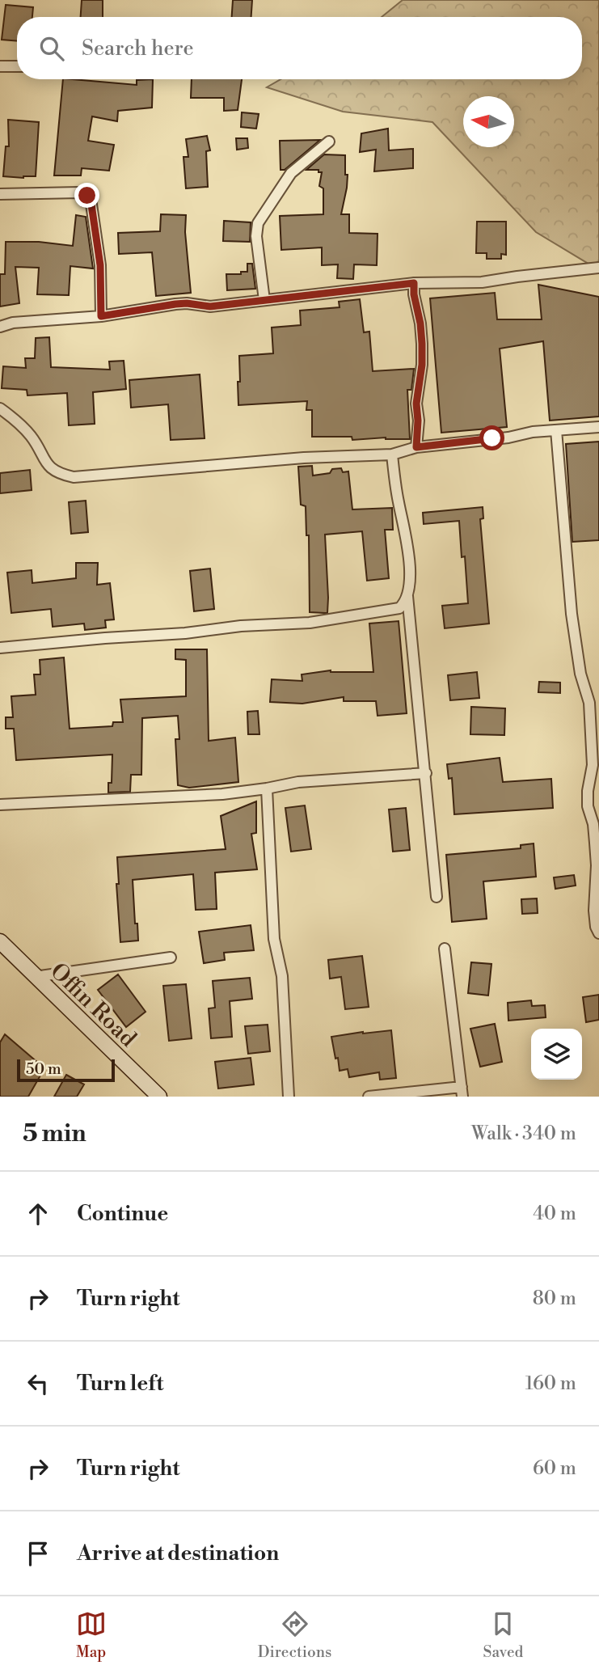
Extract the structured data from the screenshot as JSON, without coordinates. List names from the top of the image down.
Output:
{
  "streets": {
    "street": ["Offin Road"]
  },
  "scale_bar": "50 m",
  "north": "left",
  "page": {
    "search": "Search here",
    "scale": "50 m",
    "heading": ["5 min", "Walk · 340 m"],
    "list": [
      ["Continue", "40 m"],
      ["Turn right", "80 m"],
      ["Turn left", "160 m"],
      ["Turn right", "60 m"],
      "Arrive at destination"
    ],
    "nav": ["Map", "Directions", "Saved"]
  }
}
